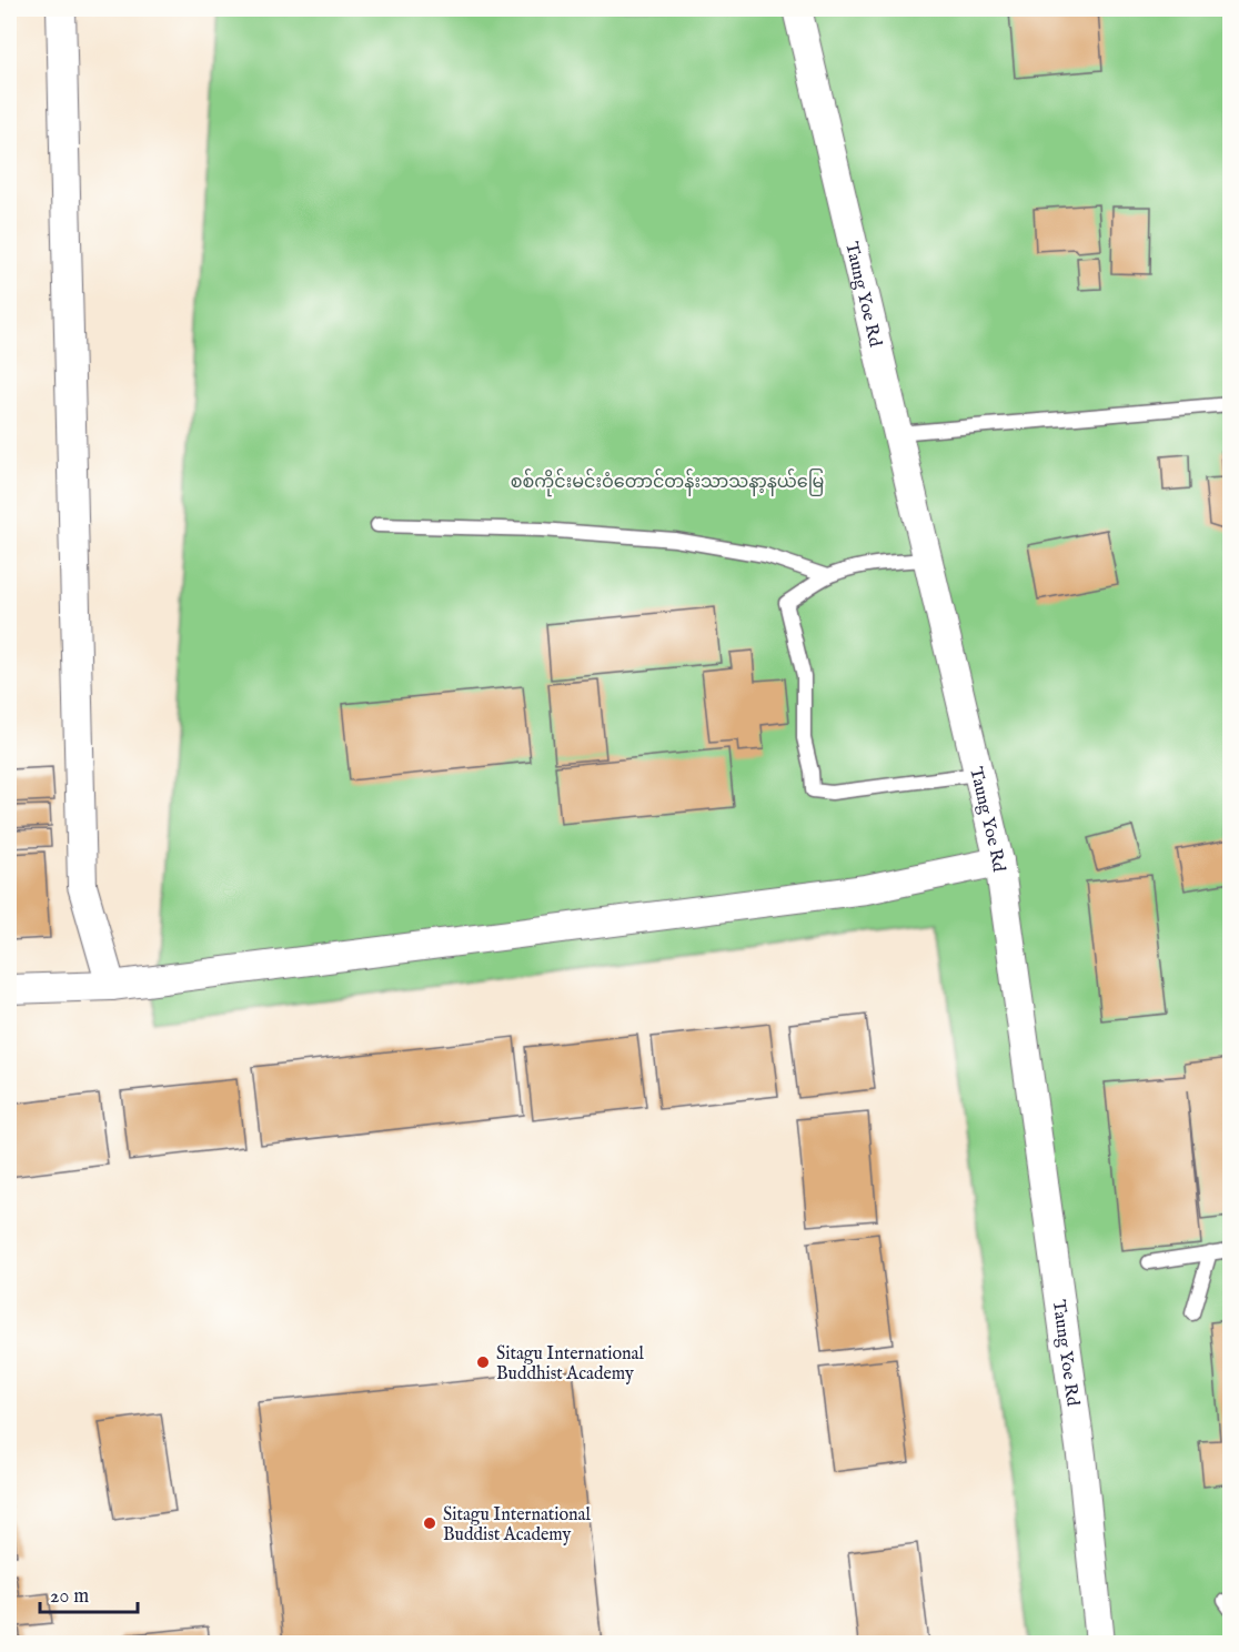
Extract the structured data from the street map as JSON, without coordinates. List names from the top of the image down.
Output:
{
  "streets": {
    "street": ["Taung Yoe Rd"]
  },
  "parks": ["စစ်ကိုင်းမင်းဝံတောင်တန်းသာသနာ့နယ်မြေ"],
  "places": ["Sitagu International Buddhist Academy", "Sitagu International Buddist Academy"],
  "scale_bar": "20 m"
}
